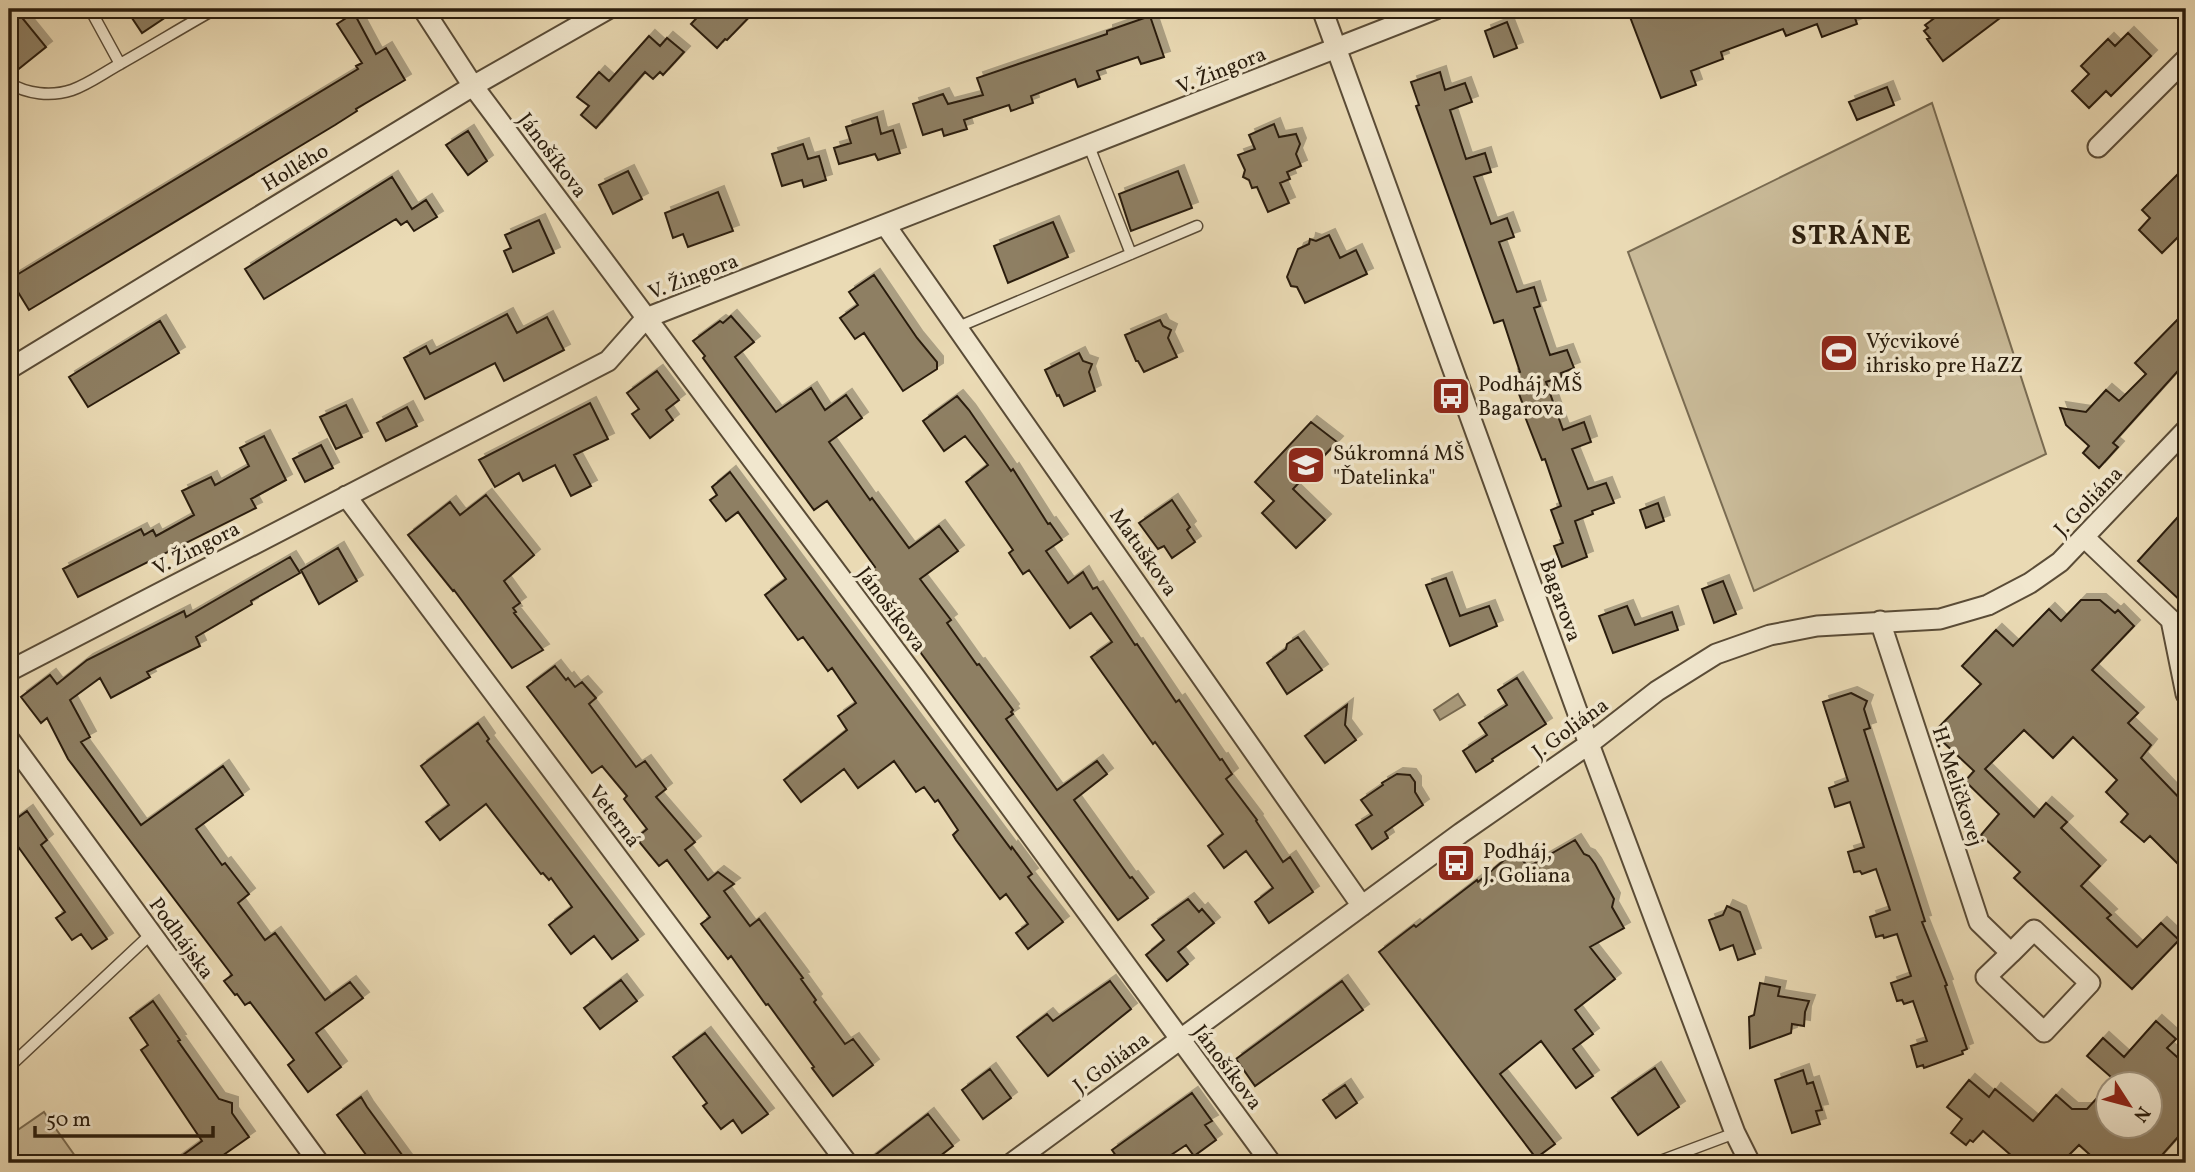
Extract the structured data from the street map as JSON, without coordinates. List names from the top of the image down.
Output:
{
  "streets": {
    "street": [
      "V. Žingora",
      "Jánošíkova",
      "Hollého",
      "J. Goliána",
      "Matuškova",
      "Bagarova",
      "H. Meličkovej",
      "Veterná",
      "Podhájska"
    ]
  },
  "crossings": [
    ["V. Žingora", "Jánošíkova"],
    ["V. Žingora", "Matuškova"],
    ["V. Žingora", "Bagarova"],
    ["V. Žingora", "Veterná"],
    ["Jánošíkova", "Hollého"],
    ["Jánošíkova", "J. Goliána"],
    ["J. Goliána", "Matuškova"],
    ["J. Goliána", "Bagarova"],
    ["J. Goliána", "H. Meličkovej"]
  ],
  "districts": ["STRÁNE"],
  "places": {
    "sports": ["Výcvikové ihrisko pre HaZZ"],
    "bus stop": ["Podháj, MŠ Bagarova", "Podháj, J. Goliana"],
    "school or university": ["Súkromná MŠ \"Ďatelinka\""]
  },
  "scale_bar": "50 m",
  "north": "bottom right"
}
